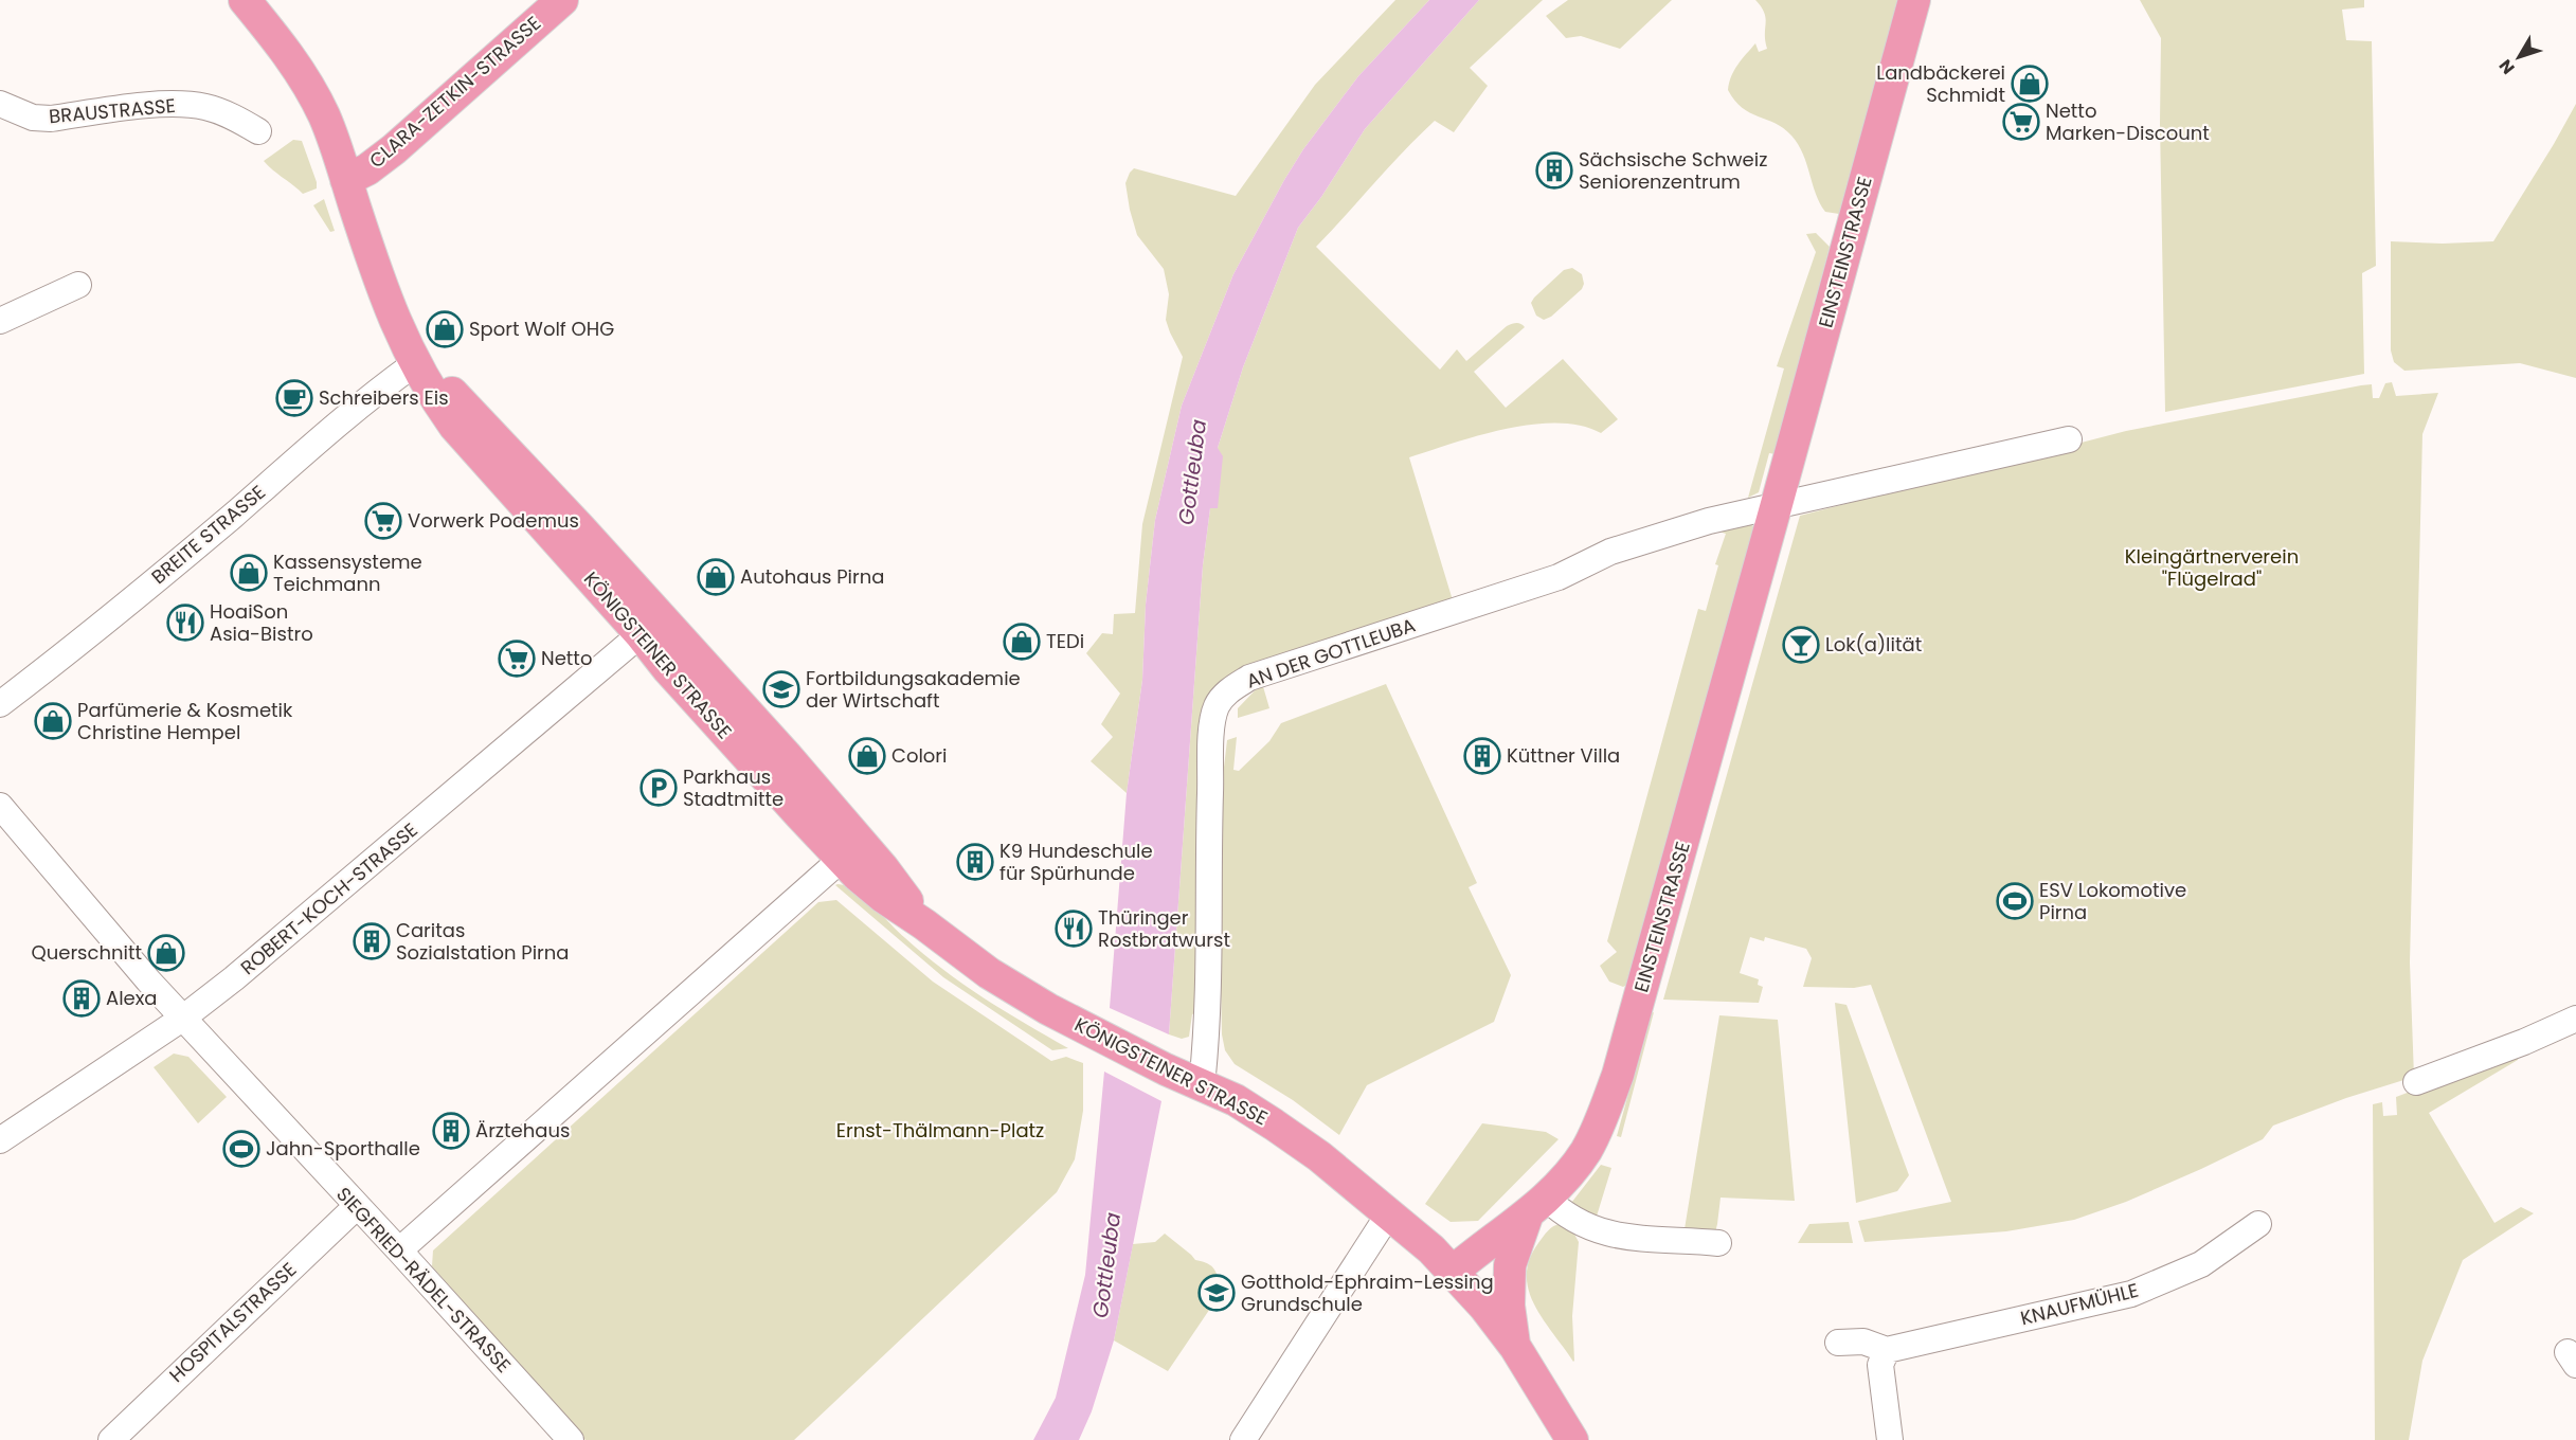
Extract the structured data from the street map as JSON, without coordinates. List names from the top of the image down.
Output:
{
  "streets": {
    "main road": ["CLARA-ZETKIN-STRASSE", "EINSTEINSTRASSE", "KÖNIGSTEINER STRASSE"],
    "street": [
      "BRAUSTRASSE",
      "BREITE STRASSE",
      "AN DER GOTTLEUBA",
      "ROBERT-KOCH-STRASSE",
      "SIEGFRIED-RÄDEL-STRASSE",
      "KNAUFMÜHLE",
      "HOSPITALSTRASSE"
    ]
  },
  "crossings": [
    ["CLARA-ZETKIN-STRASSE", "KÖNIGSTEINER STRASSE"],
    ["EINSTEINSTRASSE", "AN DER GOTTLEUBA"],
    ["EINSTEINSTRASSE", "KÖNIGSTEINER STRASSE"],
    ["BREITE STRASSE", "KÖNIGSTEINER STRASSE"],
    ["AN DER GOTTLEUBA", "KÖNIGSTEINER STRASSE"],
    ["KÖNIGSTEINER STRASSE", "ROBERT-KOCH-STRASSE"],
    ["ROBERT-KOCH-STRASSE", "SIEGFRIED-RÄDEL-STRASSE"],
    ["SIEGFRIED-RÄDEL-STRASSE", "HOSPITALSTRASSE"]
  ],
  "water": ["Gottleuba"],
  "parks": ["Kleingärtnerverein \"Flügelrad\"", "Ernst-Thälmann-Platz"],
  "places": {
    "shop": [
      "Landbäckerei Schmidt",
      "Sport Wolf OHG",
      "Kassensysteme Teichmann",
      "Autohaus Pirna",
      "TEDi",
      "Parfümerie & Kosmetik Christine Hempel",
      "Colori",
      "Querschnitt"
    ],
    "supermarket": ["Netto Marken-Discount", "Vorwerk Podemus", "Netto"],
    "building": [
      "Sächsische Schweiz Seniorenzentrum",
      "Küttner Villa",
      "K9 Hundeschule für Spürhunde",
      "Caritas Sozialstation Pirna",
      "Alexa",
      "Ärztehaus"
    ],
    "cafe": ["Schreibers Eis"],
    "restaurant": ["HoaiSon Asia-Bistro", "Thüringer Rostbratwurst"],
    "bar": ["Lok(a)lität"],
    "school or university": ["Fortbildungsakademie der Wirtschaft", "Gotthold-Ephraim-Lessing Grundschule"],
    "parking": ["Parkhaus Stadtmitte"],
    "sports": ["ESV Lokomotive Pirna", "Jahn-Sporthalle"]
  },
  "north": "bottom left"
}
